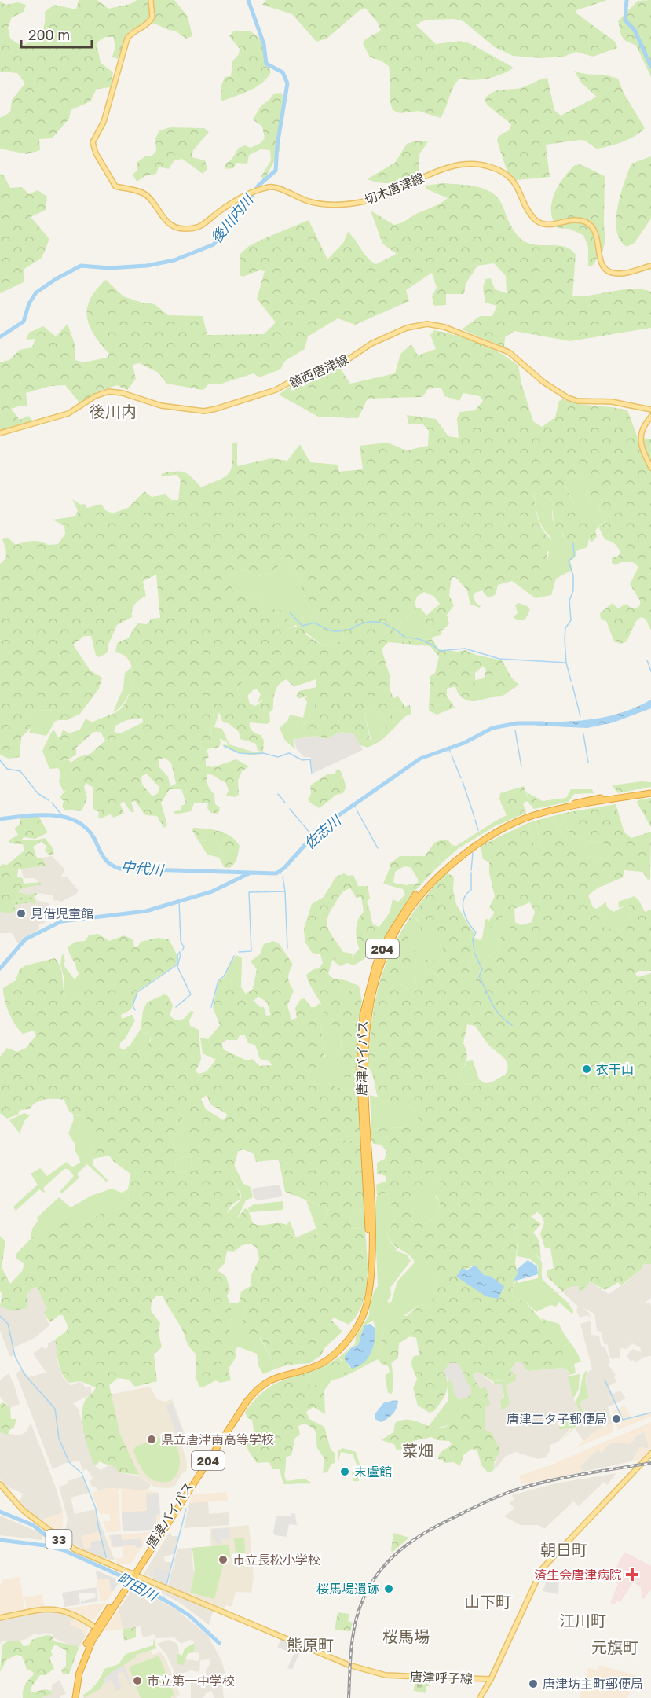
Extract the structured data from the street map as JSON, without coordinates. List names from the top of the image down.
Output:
{
  "streets": {
    "highway": ["204", "唐津バイパス"],
    "main road": [
      "切木唐津線",
      "鎮西唐津線",
      "33",
      "唐津呼子線"
    ]
  },
  "crossings": [
    ["唐津バイパス", "33"],
    ["唐津バイパス", "唐津呼子線"],
    ["33", "唐津呼子線"]
  ],
  "districts": [
    "後川内",
    "菜畑",
    "朝日町",
    "山下町",
    "江川町",
    "桜馬場",
    "熊原町",
    "元旗町"
  ],
  "water": [
    "後川内川",
    "佐志川",
    "中代川",
    "町田川"
  ],
  "places": {
    "other": [
      "見借児童館",
      "衣干山",
      "唐津二タ子郵便局",
      "県立唐津南高等学校",
      "末盧館",
      "市立長松小学校",
      "桜馬場遺跡",
      "市立第一中学校",
      "唐津坊主町郵便局"
    ],
    "health": ["済生会唐津病院"]
  },
  "scale_bar": "200 m"
}
